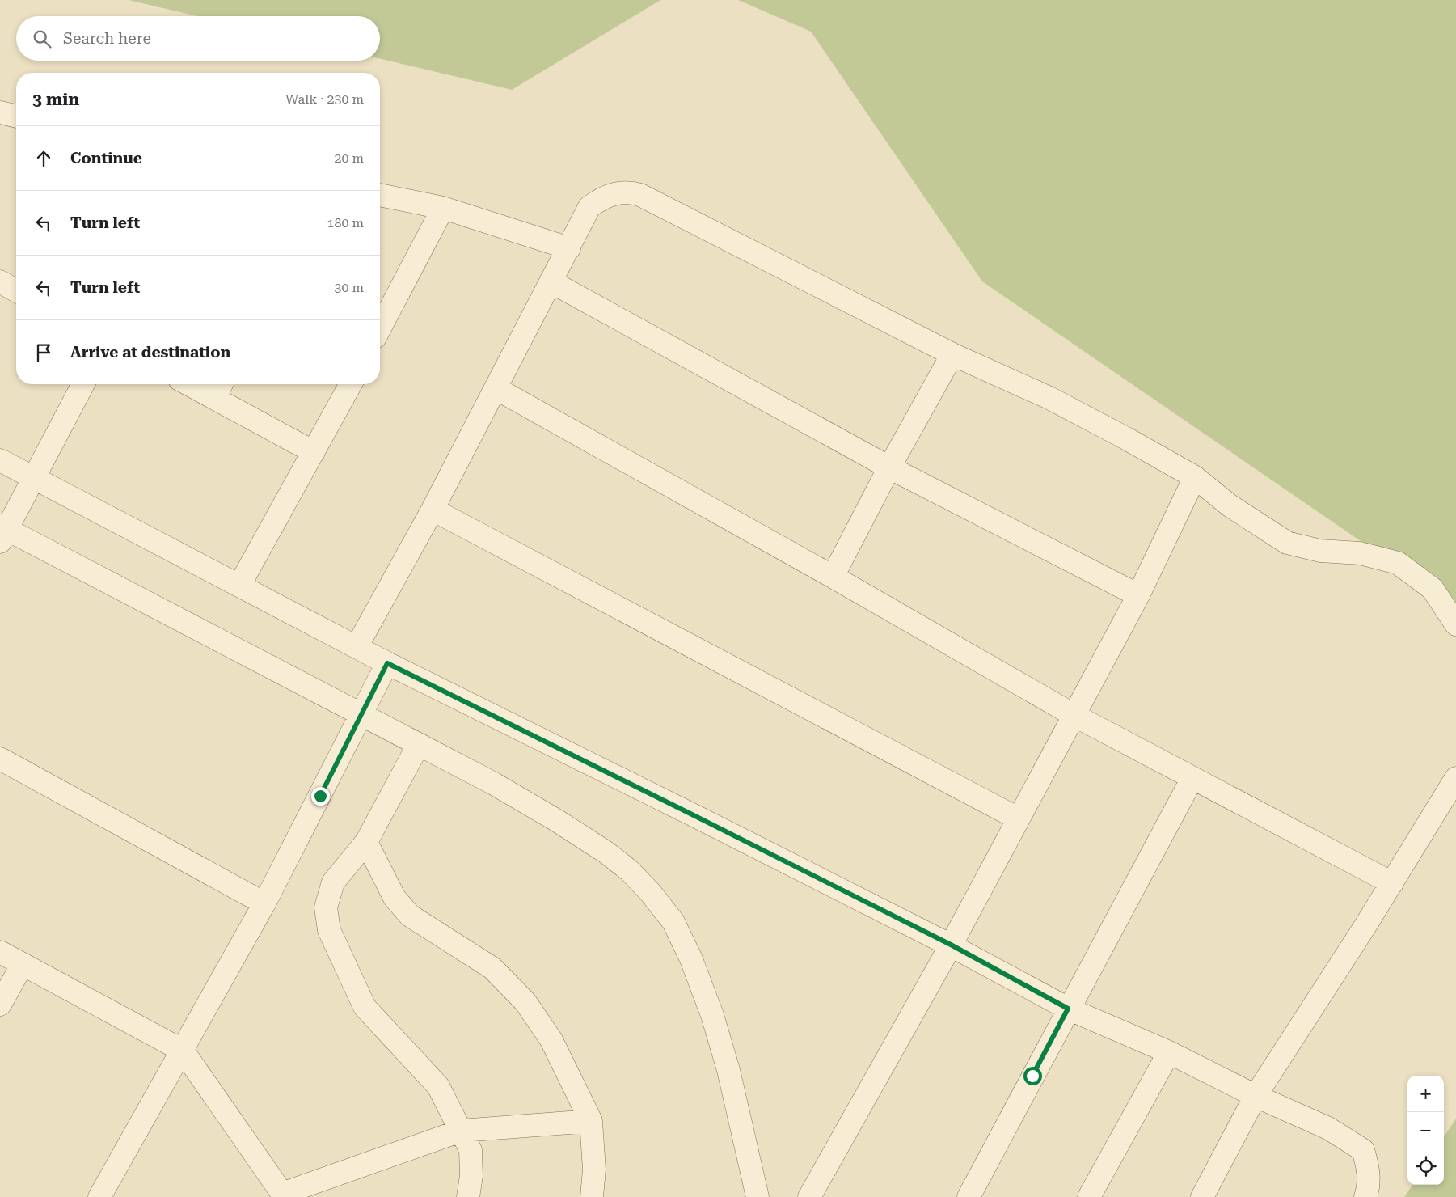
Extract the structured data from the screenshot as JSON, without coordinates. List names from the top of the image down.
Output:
{
  "page": {
    "search": "Search here",
    "heading": ["3 min", "Walk · 230 m"],
    "list": [
      ["Continue", "20 m"],
      ["Turn left", "180 m"],
      ["Turn left", "30 m"],
      "Arrive at destination"
    ],
    "map_buttons": ["+", "−"]
  }
}
